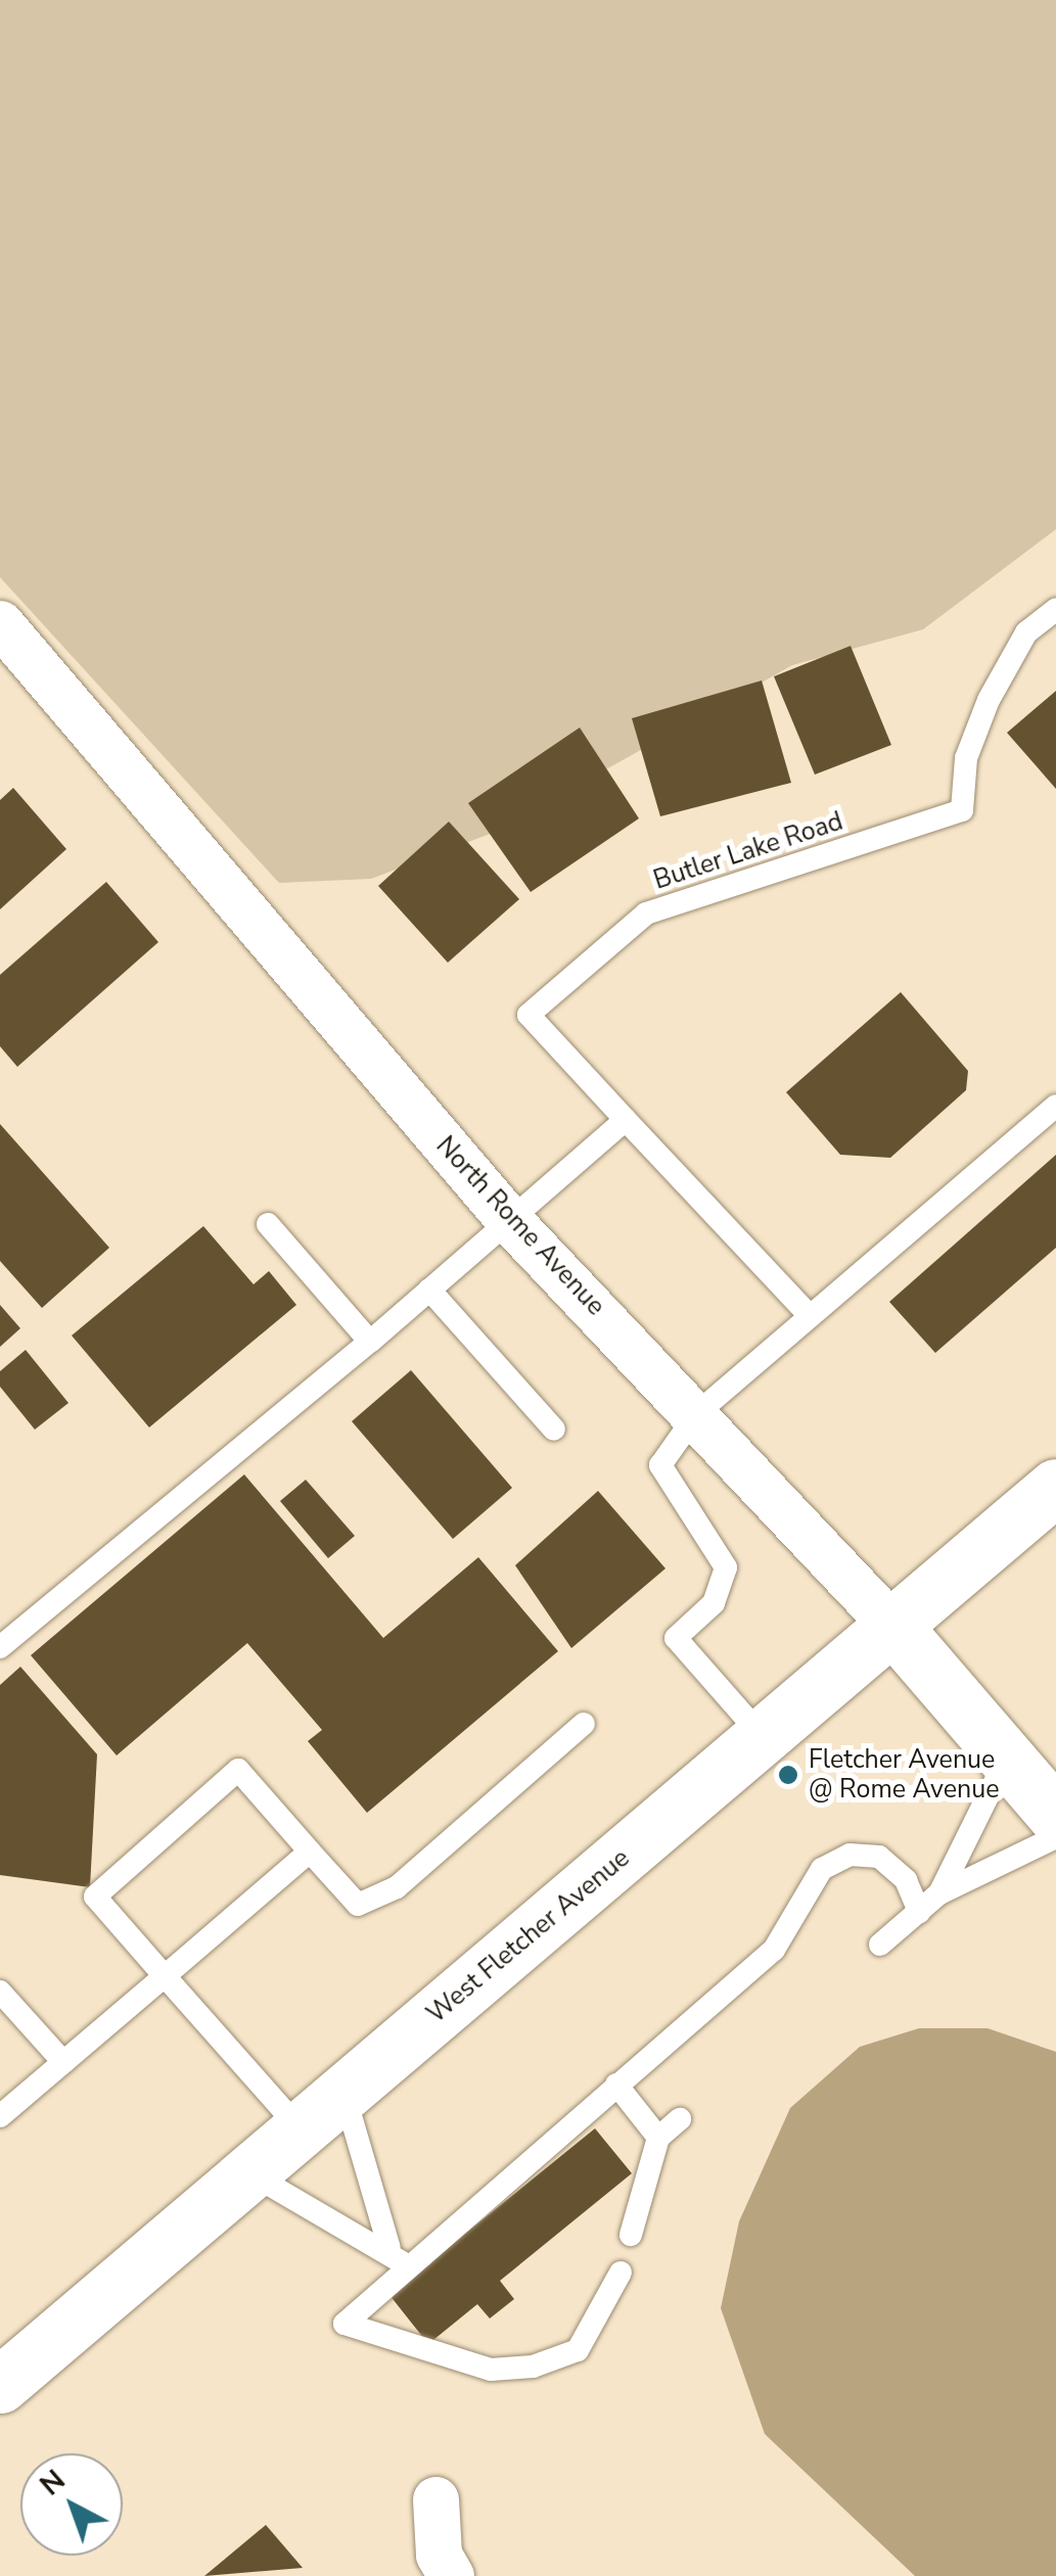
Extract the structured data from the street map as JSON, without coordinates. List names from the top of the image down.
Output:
{
  "streets": {
    "main road": ["North Rome Avenue", "West Fletcher Avenue"],
    "lane": ["Butler Lake Road"]
  },
  "crossings": [
    ["North Rome Avenue", "West Fletcher Avenue"]
  ],
  "places": ["Fletcher Avenue @ Rome Avenue"],
  "north": "top left"
}
